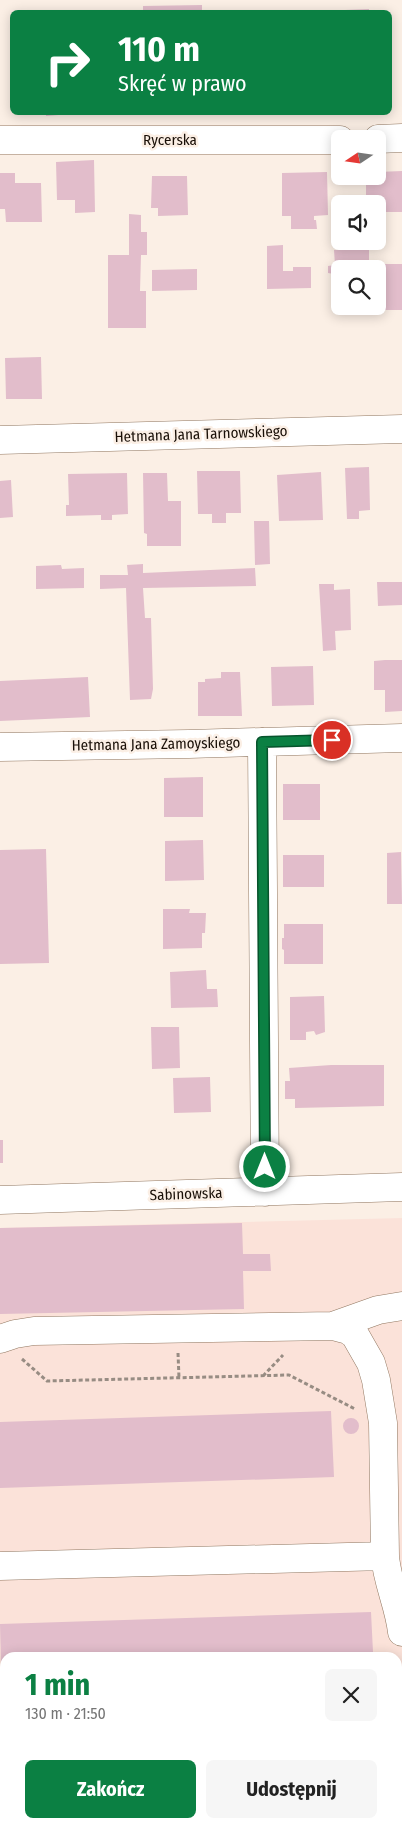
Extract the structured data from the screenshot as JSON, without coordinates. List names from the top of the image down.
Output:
{
  "streets": {
    "street": [
      "Rycerska",
      "Hetmana Jana Tarnowskiego",
      "Hetmana Jana Zamoyskiego",
      "Sabinowska"
    ]
  },
  "north": "left",
  "page": {
    "turn": ["110 m", "Skręć w prawo"],
    "heading": ["1 min", "130 m · 21:50"],
    "buttons": ["Zakończ", "Udostępnij"]
  }
}
